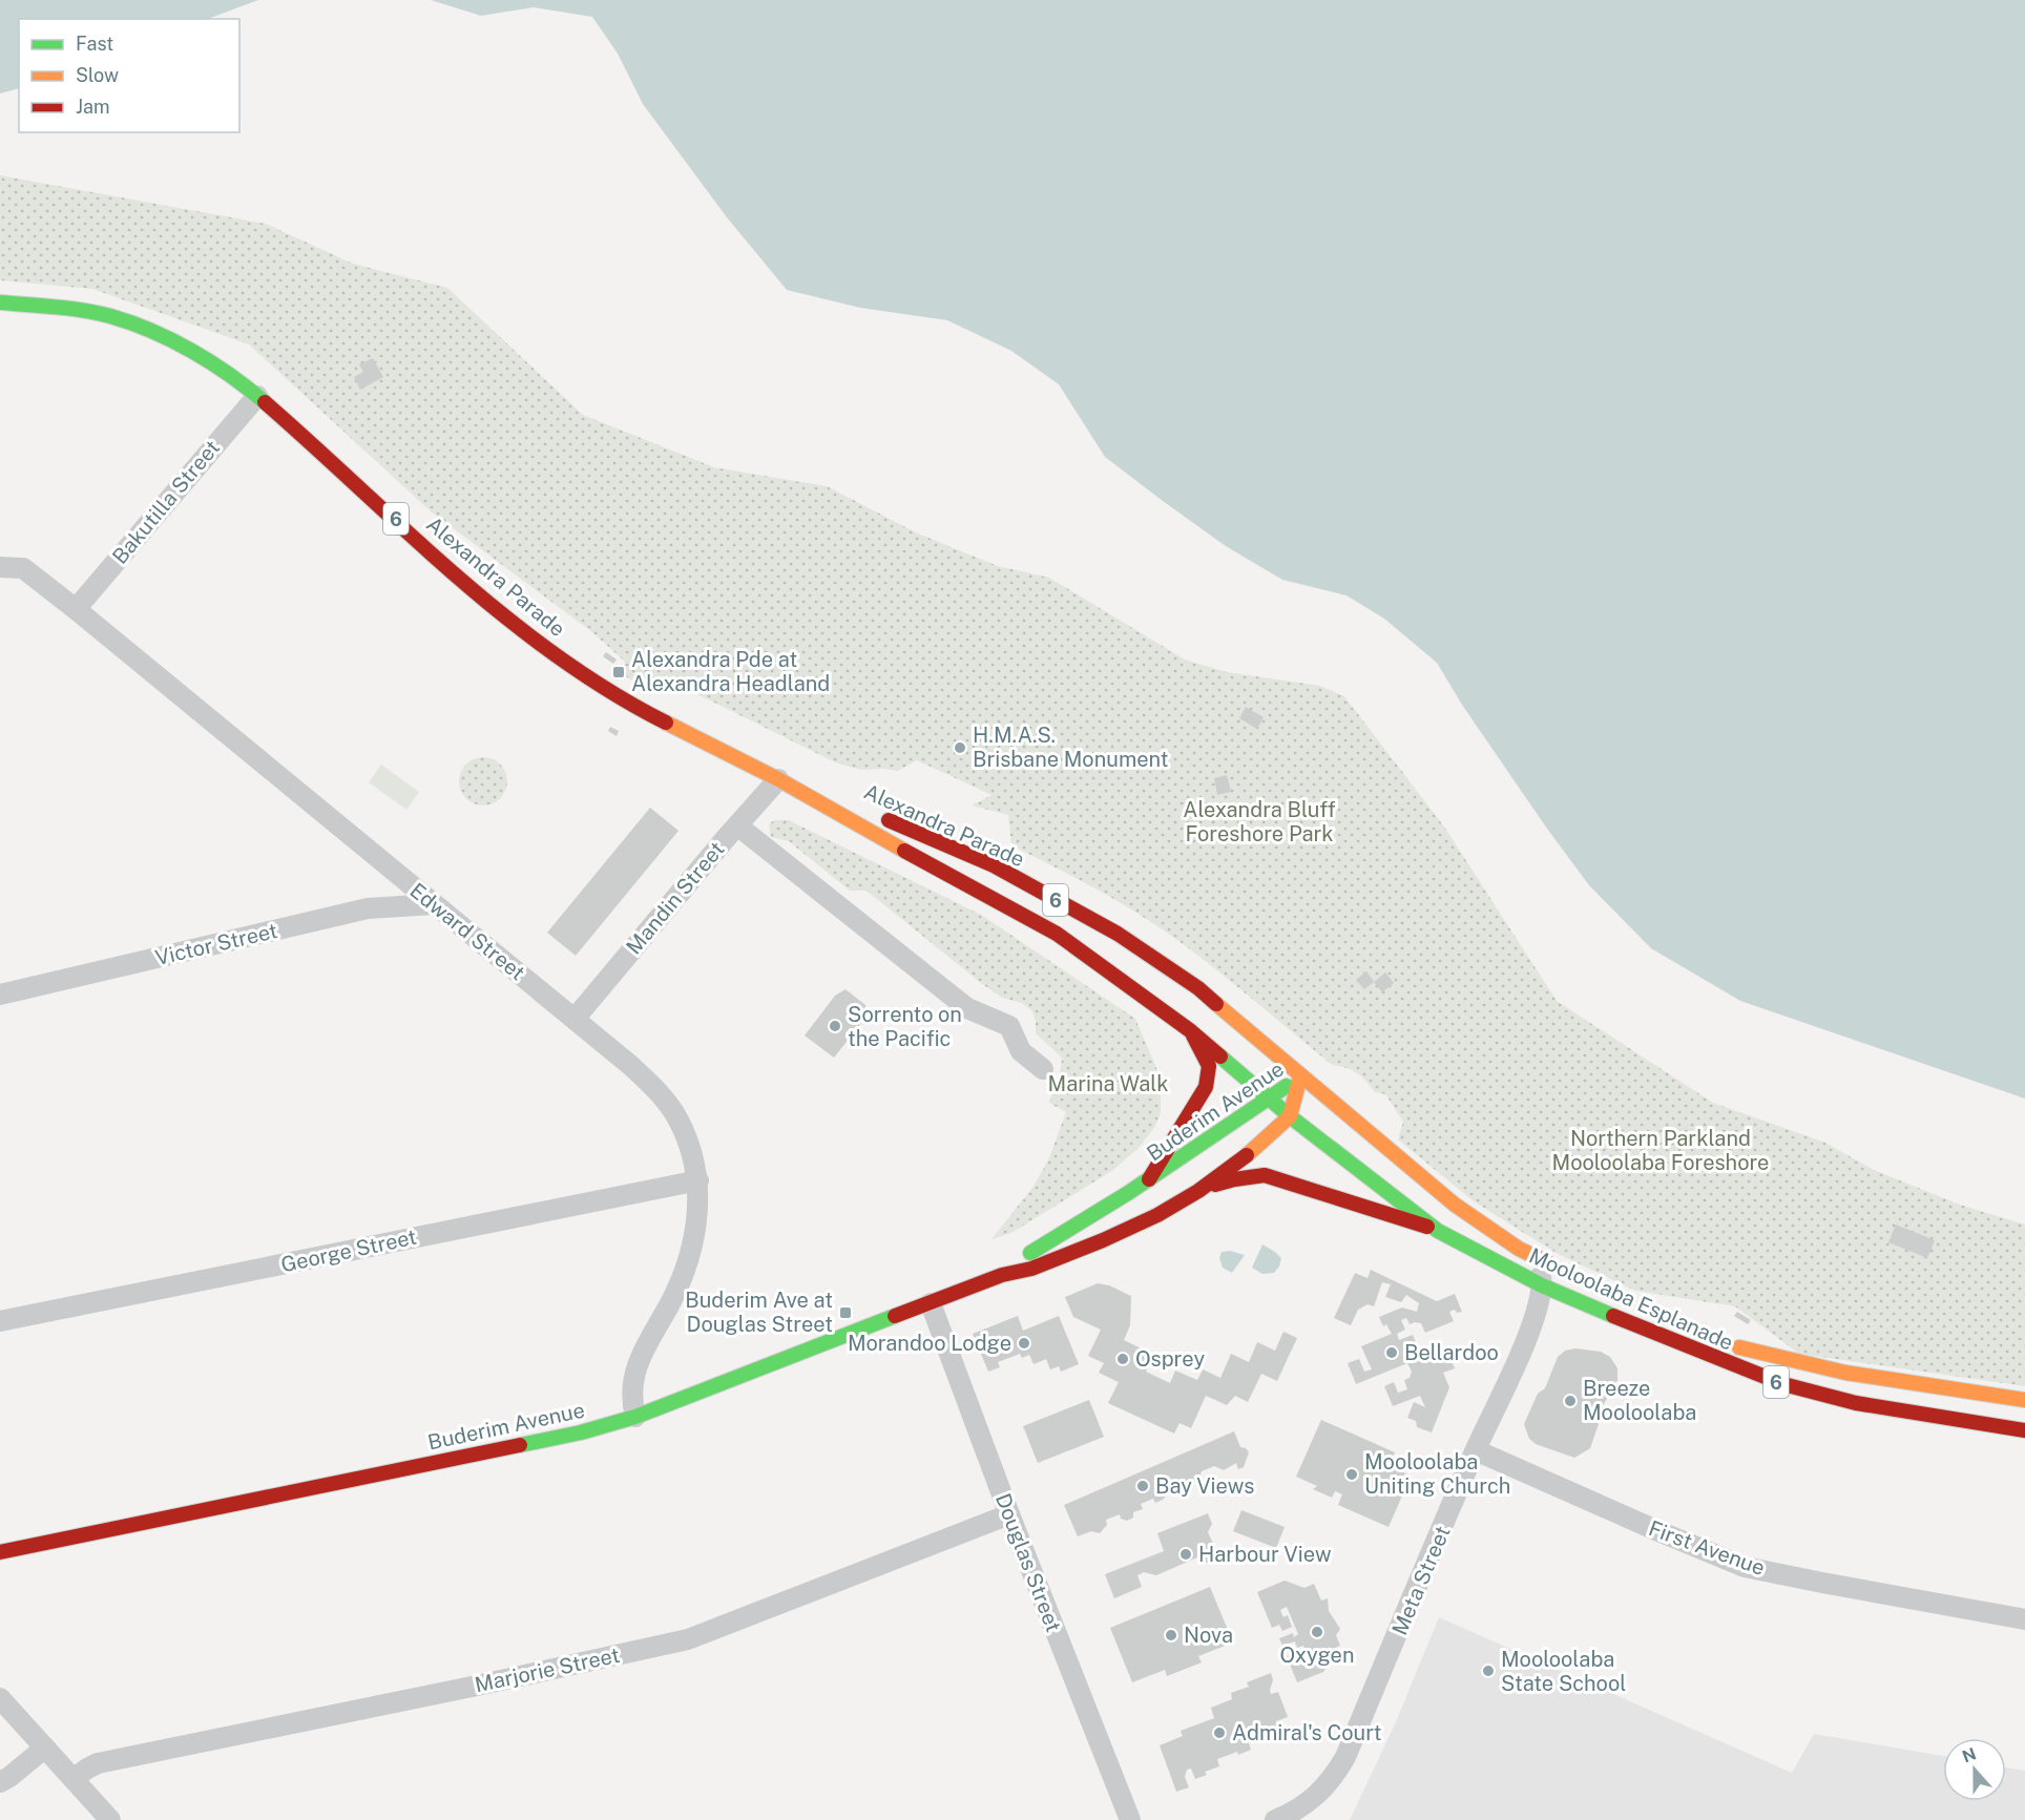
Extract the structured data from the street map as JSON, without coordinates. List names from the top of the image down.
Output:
{
  "streets": {
    "main road": [
      "6",
      "Alexandra Parade",
      "Buderim Avenue",
      "Mooloolaba Esplanade"
    ],
    "street": [
      "Bakutilla Street",
      "Mandin Street",
      "Edward Street",
      "Victor Street",
      "George Street",
      "First Avenue",
      "Douglas Street",
      "Meta Street",
      "Marjorie Street"
    ]
  },
  "crossings": [
    ["Bakutilla Street", "Alexandra Parade"],
    ["Bakutilla Street", "Edward Street"],
    ["Alexandra Parade", "Mandin Street"],
    ["Alexandra Parade", "Buderim Avenue"],
    ["Alexandra Parade", "Mooloolaba Esplanade"],
    ["Mandin Street", "Edward Street"],
    ["Edward Street", "Victor Street"],
    ["Edward Street", "Buderim Avenue"],
    ["Edward Street", "George Street"],
    ["Buderim Avenue", "Mooloolaba Esplanade"],
    ["Buderim Avenue", "Douglas Street"],
    ["Mooloolaba Esplanade", "Meta Street"],
    ["First Avenue", "Meta Street"],
    ["Douglas Street", "Marjorie Street"]
  ],
  "parks": ["Alexandra Bluff Foreshore Park", "Marina Walk", "Northern Parkland Mooloolaba Foreshore"],
  "places": {
    "transit": ["Alexandra Pde at Alexandra Headland", "Buderim Ave at Douglas Street"],
    "other": [
      "H.M.A.S. Brisbane Monument",
      "Sorrento on the Pacific",
      "Morandoo Lodge",
      "Bellardoo",
      "Osprey",
      "Breeze Mooloolaba",
      "Mooloolaba Uniting Church",
      "Bay Views",
      "Harbour View",
      "Oxygen",
      "Nova",
      "Mooloolaba State School",
      "Admiral's Court"
    ]
  },
  "legend": ["Fast", "Slow", "Jam"],
  "north": "top"
}
